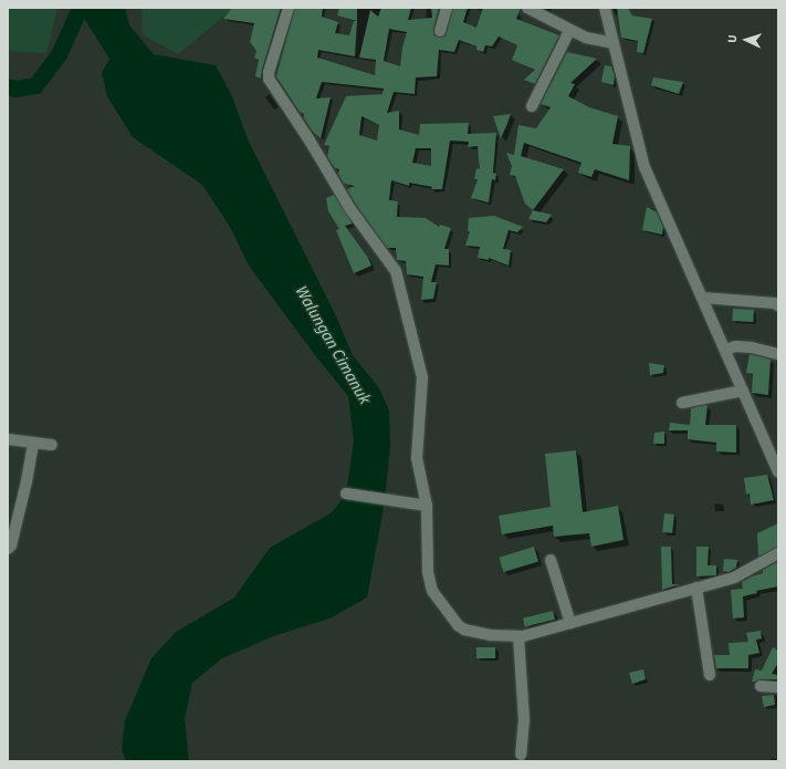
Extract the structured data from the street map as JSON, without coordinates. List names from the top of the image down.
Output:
{
  "water": ["Walungan Cimanuk"],
  "north": "left"
}
